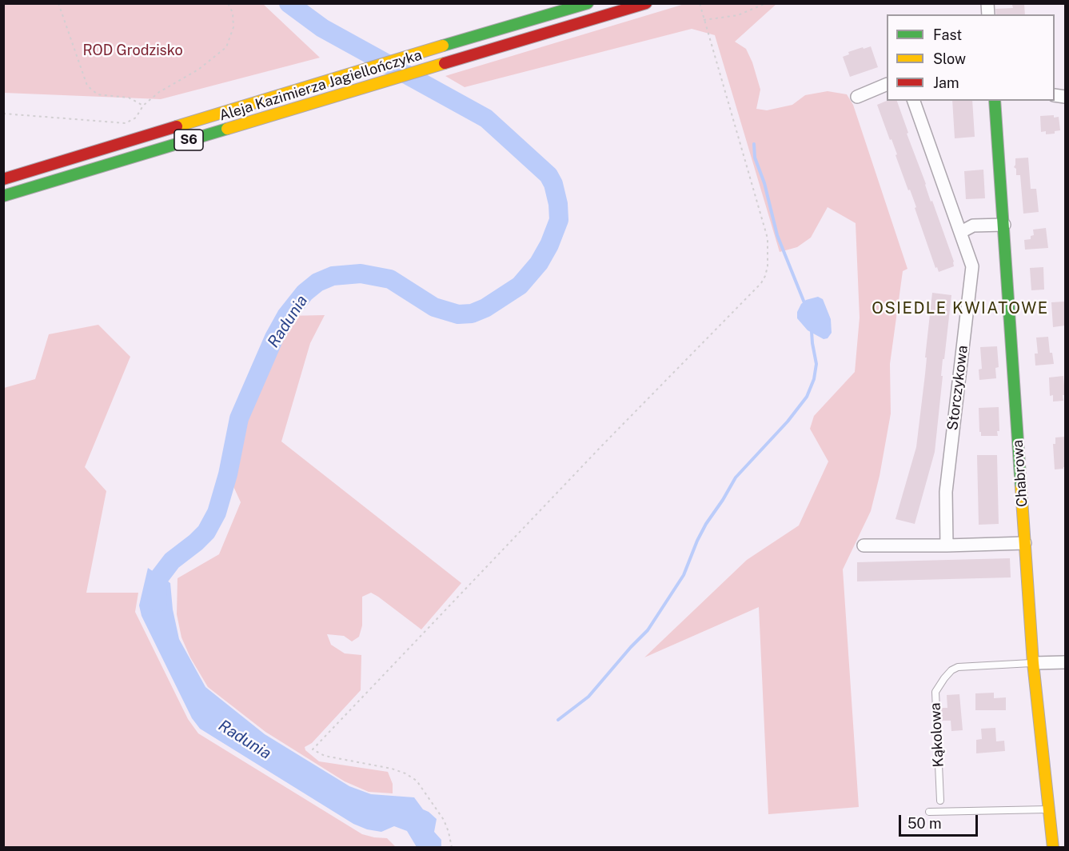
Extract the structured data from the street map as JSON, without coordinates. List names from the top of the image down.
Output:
{
  "streets": {
    "main road": ["Aleja Kazimierza Jagiellończyka", "S6", "Chabrowa"],
    "street": ["Storczykowa"],
    "lane": ["Kąkolowa"]
  },
  "crossings": [
    ["Chabrowa", "Kąkolowa"]
  ],
  "districts": ["OSIEDLE KWIATOWE"],
  "water": ["Radunia"],
  "parks": ["ROD Grodzisko"],
  "legend": ["Fast", "Slow", "Jam"],
  "scale_bar": "50 m"
}
